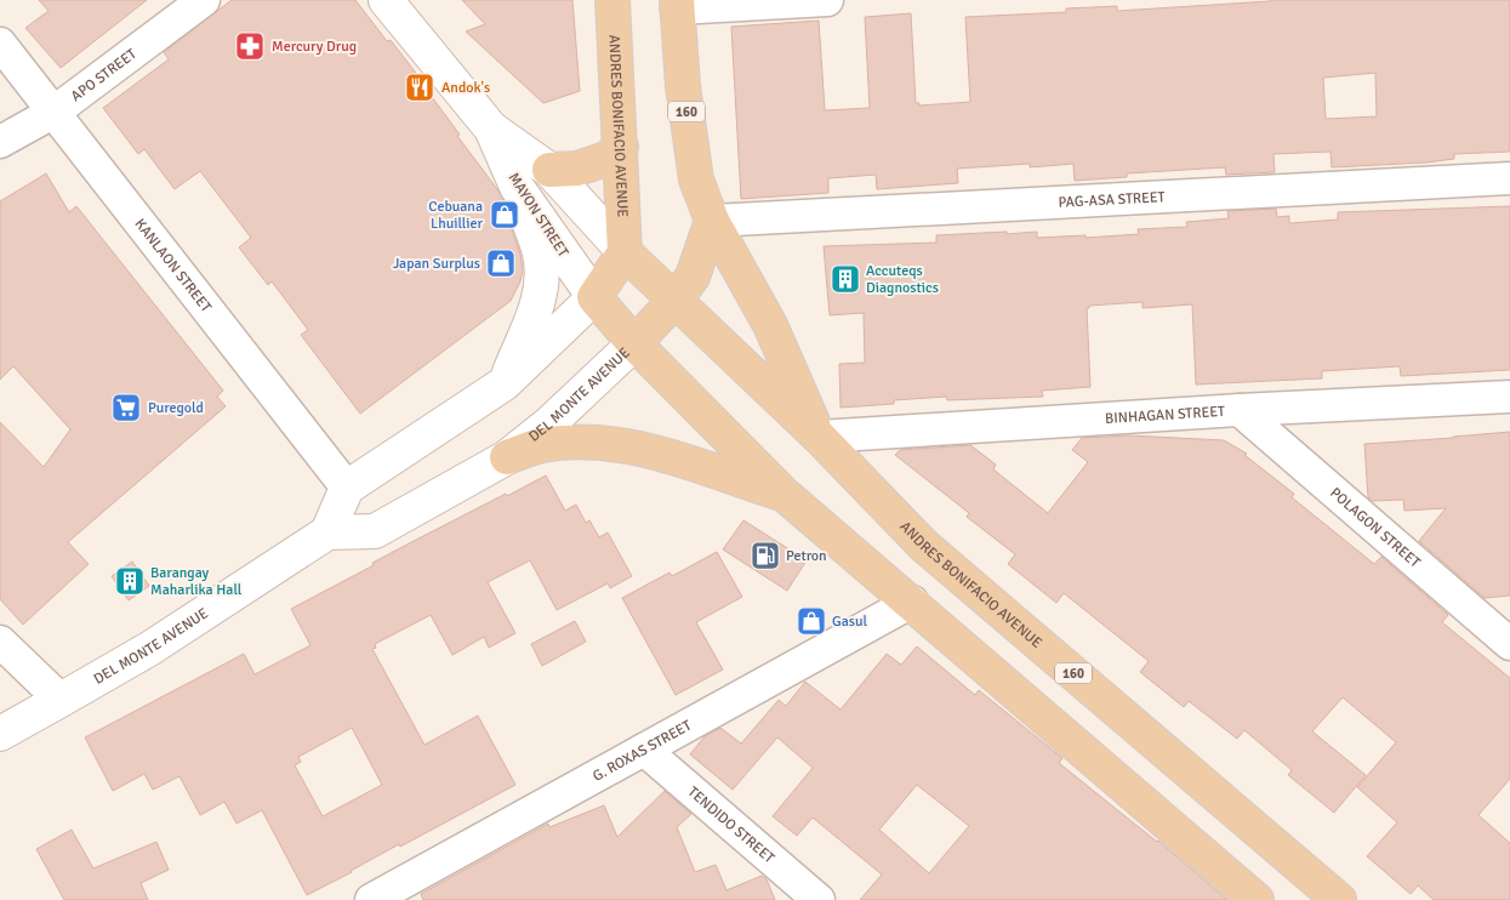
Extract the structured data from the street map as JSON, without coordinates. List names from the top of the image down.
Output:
{
  "streets": {
    "main road": [
      "160",
      "ANDRES BONIFACIO AVENUE",
      "MAYON STREET",
      "DEL MONTE AVENUE"
    ],
    "street": [
      "APO STREET",
      "PAG-ASA STREET",
      "KANLAON STREET",
      "BINHAGAN STREET",
      "POLAGON STREET",
      "G. ROXAS STREET",
      "TENDIDO STREET"
    ]
  },
  "crossings": [
    ["APO STREET", "KANLAON STREET"],
    ["160", "PAG-ASA STREET"],
    ["ANDRES BONIFACIO AVENUE", "MAYON STREET"],
    ["ANDRES BONIFACIO AVENUE", "BINHAGAN STREET"],
    ["BINHAGAN STREET", "POLAGON STREET"],
    ["G. ROXAS STREET", "TENDIDO STREET"]
  ],
  "places": {
    "pharmacy": ["Mercury Drug"],
    "restaurant": ["Andok's"],
    "shop": ["Cebuana Lhuillier", "Japan Surplus", "Gasul"],
    "building": ["Accuteqs Diagnostics", "Barangay Maharlika Hall"],
    "supermarket": ["Puregold"],
    "fuel station": ["Petron"]
  }
}
